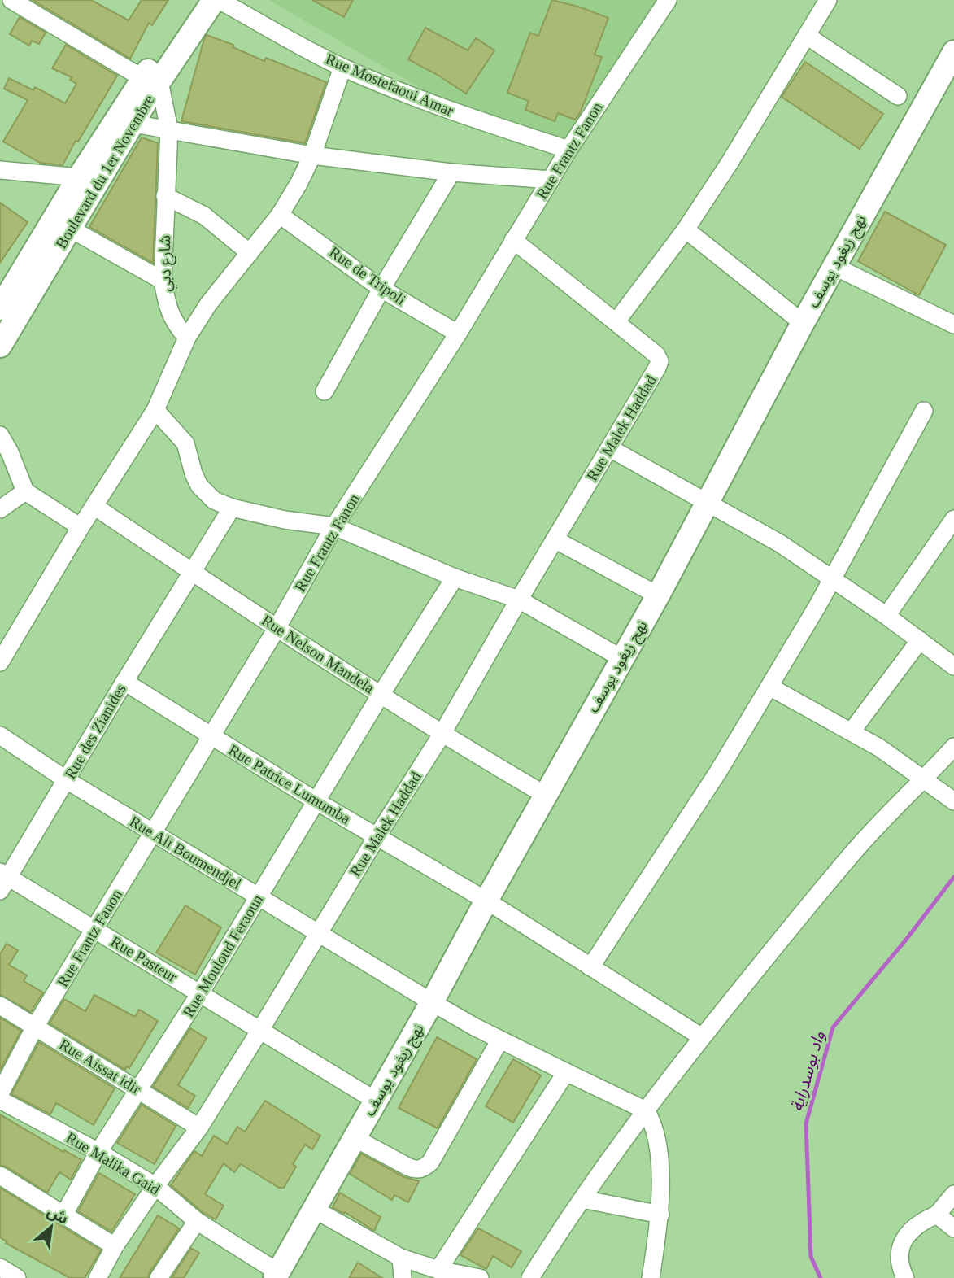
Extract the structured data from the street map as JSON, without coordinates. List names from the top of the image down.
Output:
{
  "streets": {
    "main road": ["Boulevard du 1er Novembre", "نهج زيغود يوسف"],
    "street": [
      "Rue Mostefaoui Amar",
      "Rue Frantz Fanon",
      "شارع دبي",
      "Rue de Tripoli",
      "Rue Malek Haddad",
      "Rue Nelson Mandela",
      "Rue des Zianides",
      "Rue Patrice Lumumba",
      "Rue Ali Boumendjel",
      "Rue Mouloud Feraoun",
      "Rue Pasteur",
      "Rue Aissat idir",
      "Rue Malika Gaid"
    ]
  },
  "crossings": [
    ["Rue Mostefaoui Amar", "Rue Frantz Fanon"],
    ["Rue Frantz Fanon", "Rue de Tripoli"],
    ["Rue Frantz Fanon", "Rue Nelson Mandela"],
    ["Rue Frantz Fanon", "Rue Patrice Lumumba"],
    ["Rue Frantz Fanon", "Rue Ali Boumendjel"],
    ["Rue Frantz Fanon", "Rue Pasteur"],
    ["Rue Frantz Fanon", "Rue Aissat idir"],
    ["Boulevard du 1er Novembre", "شارع دبي"],
    ["نهج زيغود يوسف", "Rue Nelson Mandela"],
    ["نهج زيغود يوسف", "Rue Patrice Lumumba"],
    ["نهج زيغود يوسف", "Rue Ali Boumendjel"],
    ["نهج زيغود يوسف", "Rue Pasteur"],
    ["نهج زيغود يوسف", "Rue Malika Gaid"],
    ["Rue Malek Haddad", "Rue Nelson Mandela"],
    ["Rue Malek Haddad", "Rue Patrice Lumumba"],
    ["Rue Malek Haddad", "Rue Ali Boumendjel"],
    ["Rue Malek Haddad", "Rue Pasteur"],
    ["Rue Malek Haddad", "Rue Aissat idir"],
    ["Rue Malek Haddad", "Rue Malika Gaid"],
    ["Rue Nelson Mandela", "Rue des Zianides"],
    ["Rue Nelson Mandela", "Rue Mouloud Feraoun"],
    ["Rue des Zianides", "Rue Patrice Lumumba"],
    ["Rue des Zianides", "Rue Ali Boumendjel"],
    ["Rue des Zianides", "Rue Pasteur"],
    ["Rue Patrice Lumumba", "Rue Mouloud Feraoun"],
    ["Rue Ali Boumendjel", "Rue Mouloud Feraoun"],
    ["Rue Mouloud Feraoun", "Rue Pasteur"],
    ["Rue Mouloud Feraoun", "Rue Aissat idir"],
    ["Rue Mouloud Feraoun", "Rue Malika Gaid"]
  ],
  "water": ["واد بوسدراية"],
  "north": "top right"
}
